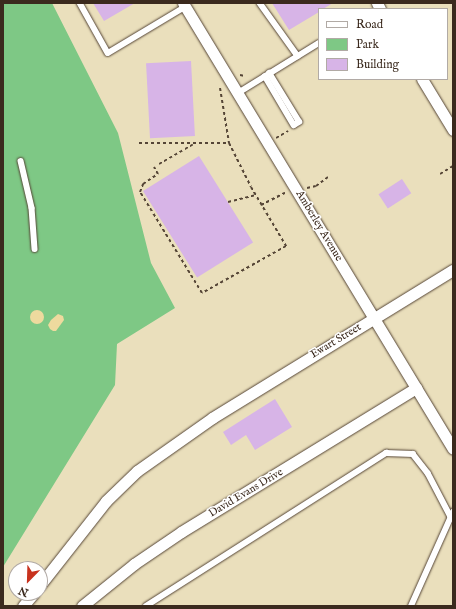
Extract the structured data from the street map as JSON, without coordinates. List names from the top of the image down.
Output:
{
  "streets": {
    "street": ["Amberley Avenue", "Ewart Street", "David Evans Drive"]
  },
  "crossings": [
    ["Amberley Avenue", "Ewart Street"],
    ["Amberley Avenue", "David Evans Drive"]
  ],
  "legend": ["Road", "Park", "Building"],
  "north": "bottom left"
}
